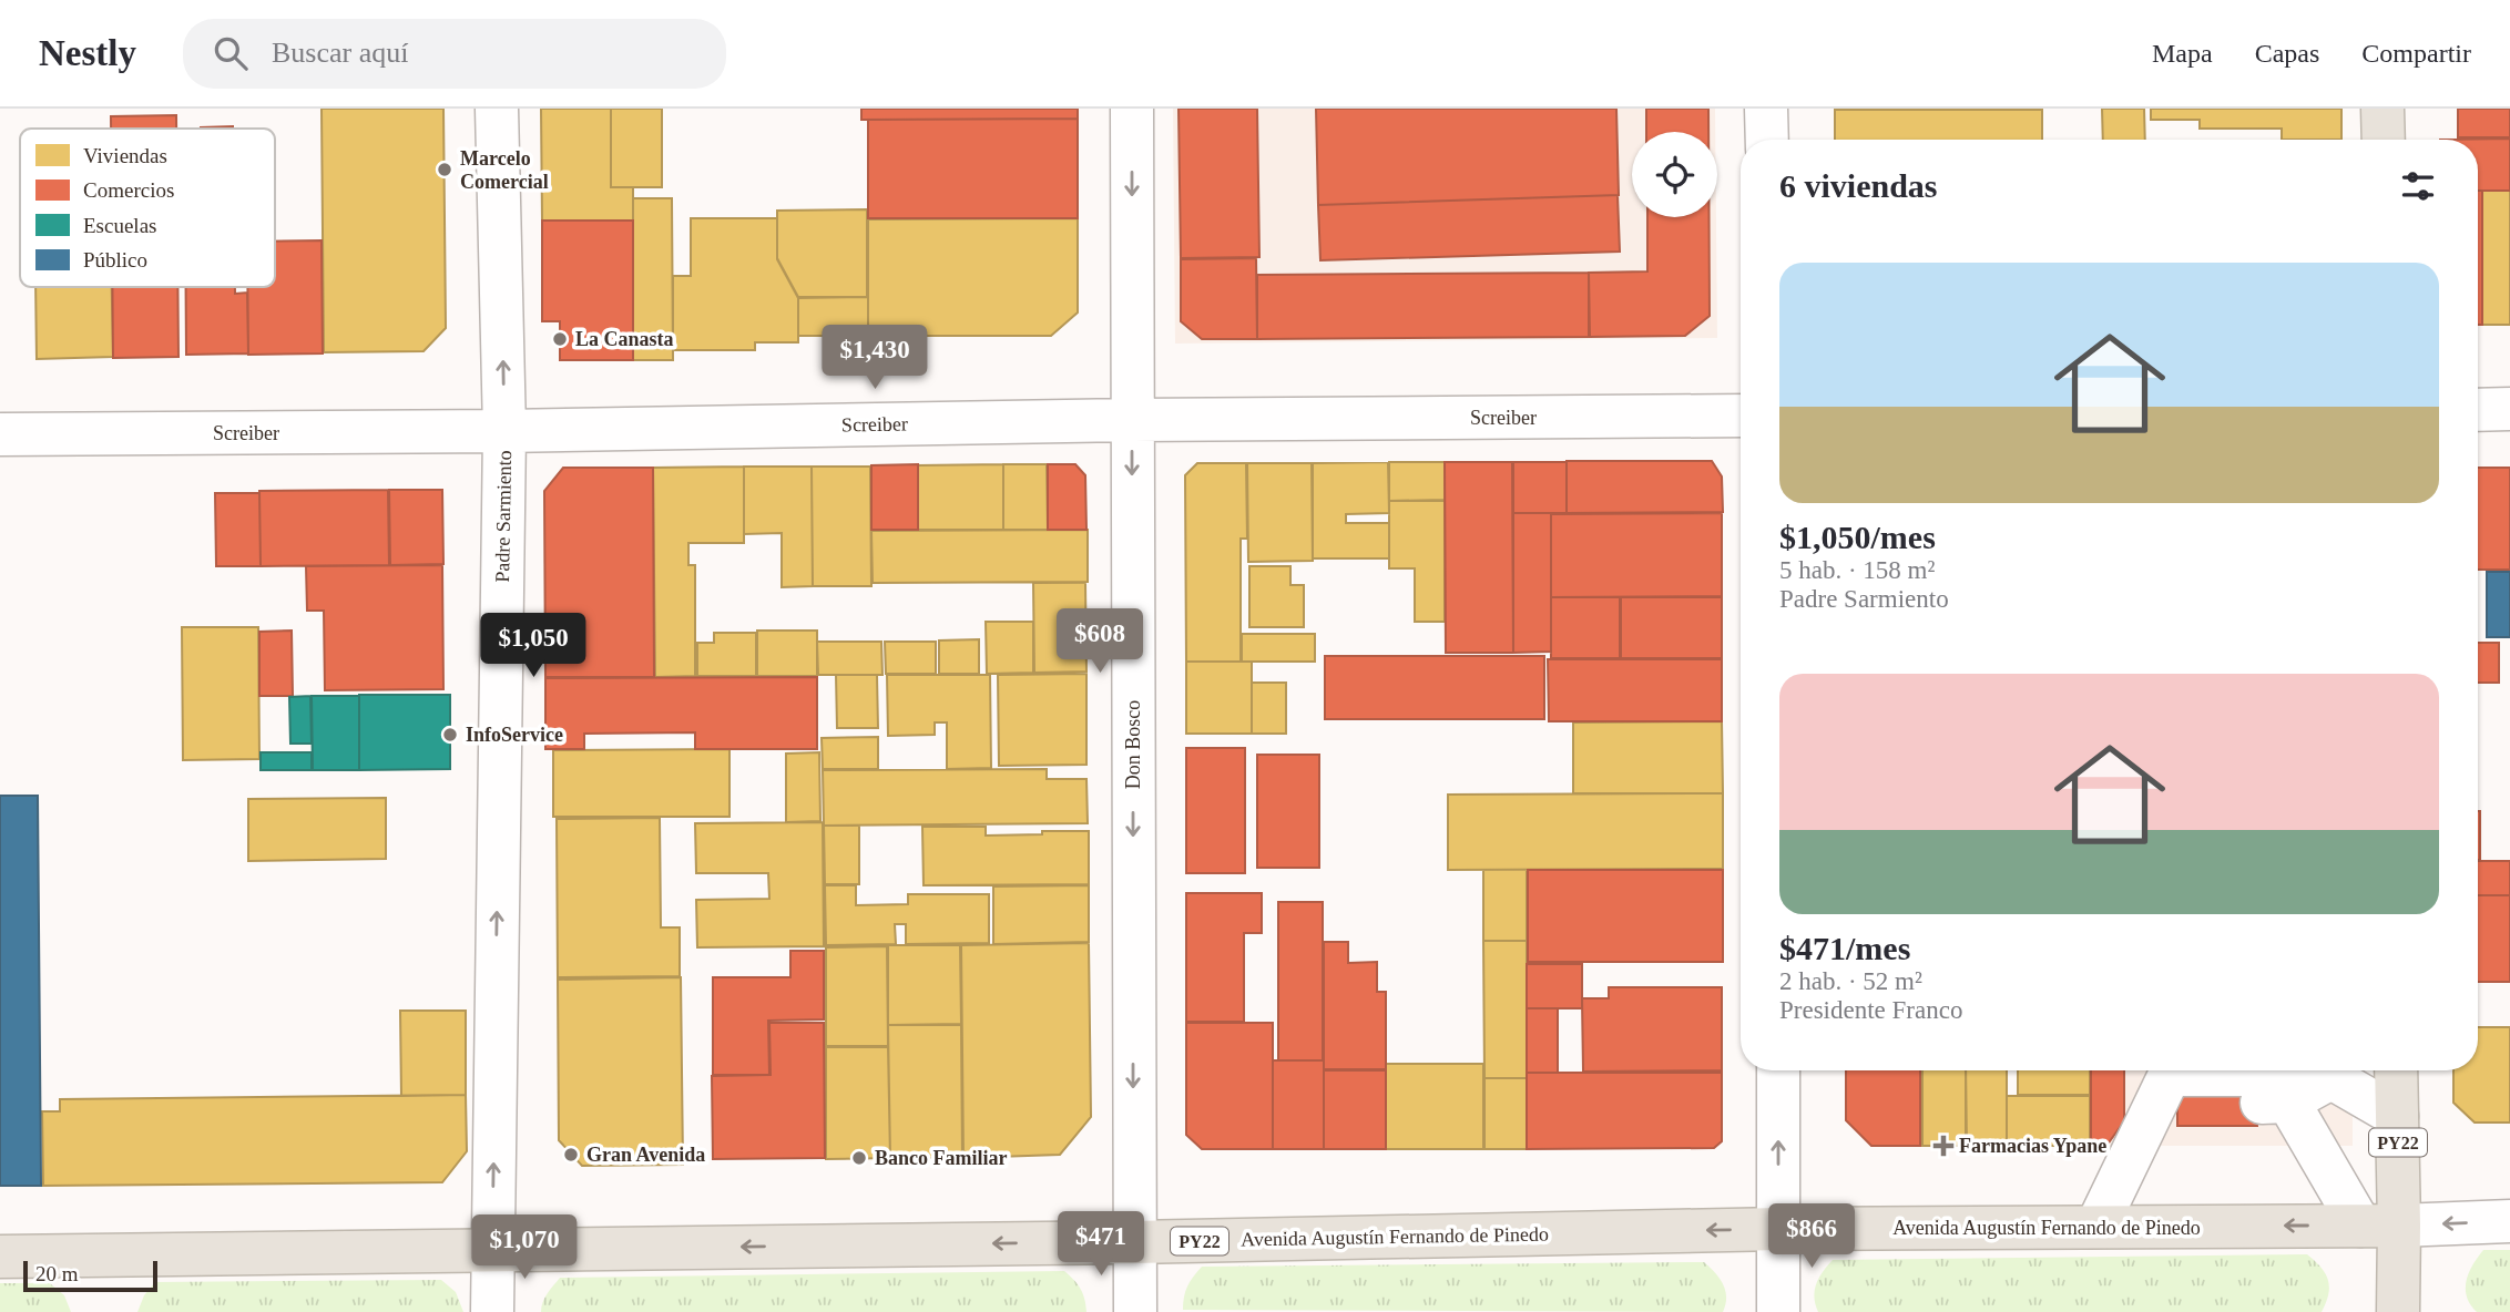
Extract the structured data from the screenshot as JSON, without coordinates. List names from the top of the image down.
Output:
{
  "streets": {
    "highway": ["PY22", "Avenida Augustín Fernando de Pinedo"],
    "street": ["Screiber", "Padre Sarmiento", "Don Bosco"]
  },
  "crossings": [
    ["Screiber", "Padre Sarmiento"],
    ["Screiber", "Don Bosco"],
    ["Padre Sarmiento", "Avenida Augustín Fernando de Pinedo"],
    ["Don Bosco", "Avenida Augustín Fernando de Pinedo"],
    ["PY22", "Avenida Augustín Fernando de Pinedo"]
  ],
  "one_way": ["Padre Sarmiento", "Don Bosco", "Avenida Augustín Fernando de Pinedo"],
  "places": {
    "other": [
      "Marcelo Comercial",
      "La Canasta",
      "InfoService",
      "Gran Avenida",
      "Banco Familiar"
    ],
    "health": ["Farmacias Ypane"]
  },
  "legend": [
    "Viviendas",
    "Comercios",
    "Escuelas",
    "Público"
  ],
  "scale_bar": "20 m",
  "page": {
    "header": "Nestly",
    "search": "Buscar aquí",
    "nav": ["Mapa", "Capas", "Compartir"],
    "heading": "6 viviendas",
    "list": [
      {
        "name": "$1,050/mes",
        "note": "5 hab. · 158 m² · Padre Sarmiento"
      },
      {
        "name": "$471/mes",
        "note": "2 hab. · 52 m² · Presidente Franco"
      }
    ],
    "price": [
      "$1,430",
      "$608",
      "$1,050",
      "$866",
      "$471",
      "$1,070"
    ],
    "scale": "20 m"
  }
}
